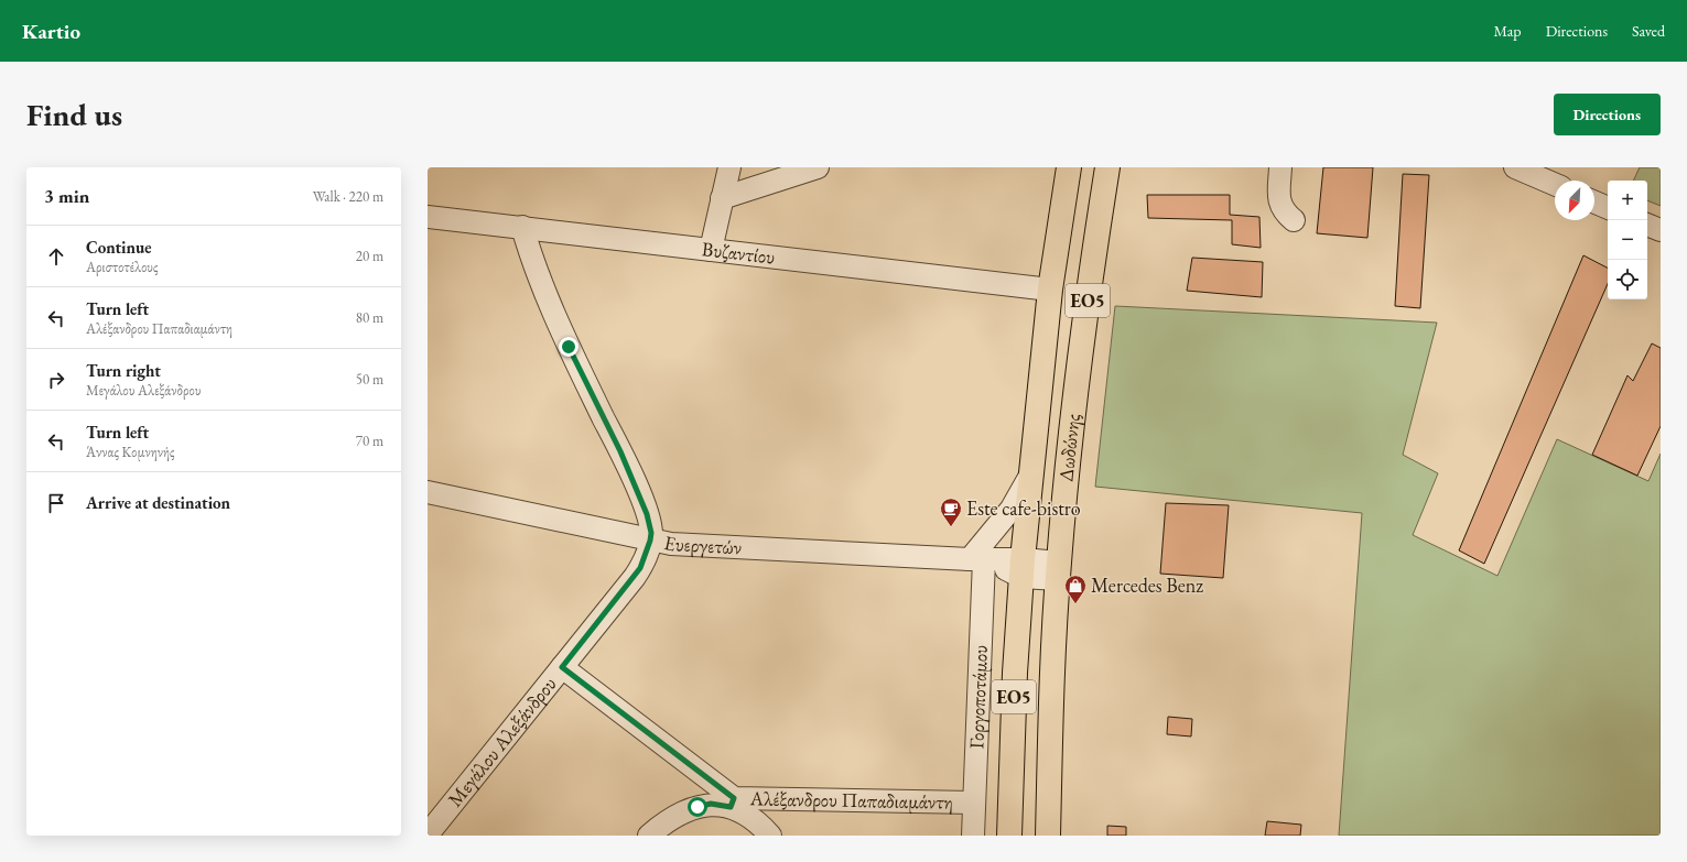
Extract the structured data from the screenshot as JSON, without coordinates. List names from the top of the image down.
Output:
{
  "streets": {
    "main road": ["ΕΟ5", "Δωδώνης"],
    "street": [
      "Βυζαντίου",
      "Ευεργετών",
      "Γοργοποτάμου",
      "Μεγάλου Αλεξάνδρου",
      "Αλέξανδρου Παπαδιαμάντη"
    ]
  },
  "crossings": [
    ["Βυζαντίου", "Δωδώνης"],
    ["Δωδώνης", "Ευεργετών"],
    ["Ευεργετών", "Γοργοποτάμου"],
    ["Ευεργετών", "Μεγάλου Αλεξάνδρου"],
    ["Γοργοποτάμου", "Αλέξανδρου Παπαδιαμάντη"],
    ["Μεγάλου Αλεξάνδρου", "Αλέξανδρου Παπαδιαμάντη"]
  ],
  "places": {
    "cafe": ["Este cafe-bistro"],
    "shop": ["Mercedes Benz"]
  },
  "north": "bottom left",
  "page": {
    "header": "Kartio",
    "nav": ["Map", "Directions", "Saved"],
    "buttons": "Directions",
    "title": "Find us",
    "heading": ["3 min", "Walk · 220 m"],
    "map_buttons": ["+", "−"],
    "list": [
      ["Continue", "Αριστοτέλους", "20 m"],
      ["Turn left", "Αλέξανδρου Παπαδιαμάντη", "80 m"],
      ["Turn right", "Μεγάλου Αλεξάνδρου", "50 m"],
      ["Turn left", "Άννας Κομνηνής", "70 m"],
      "Arrive at destination"
    ]
  }
}
